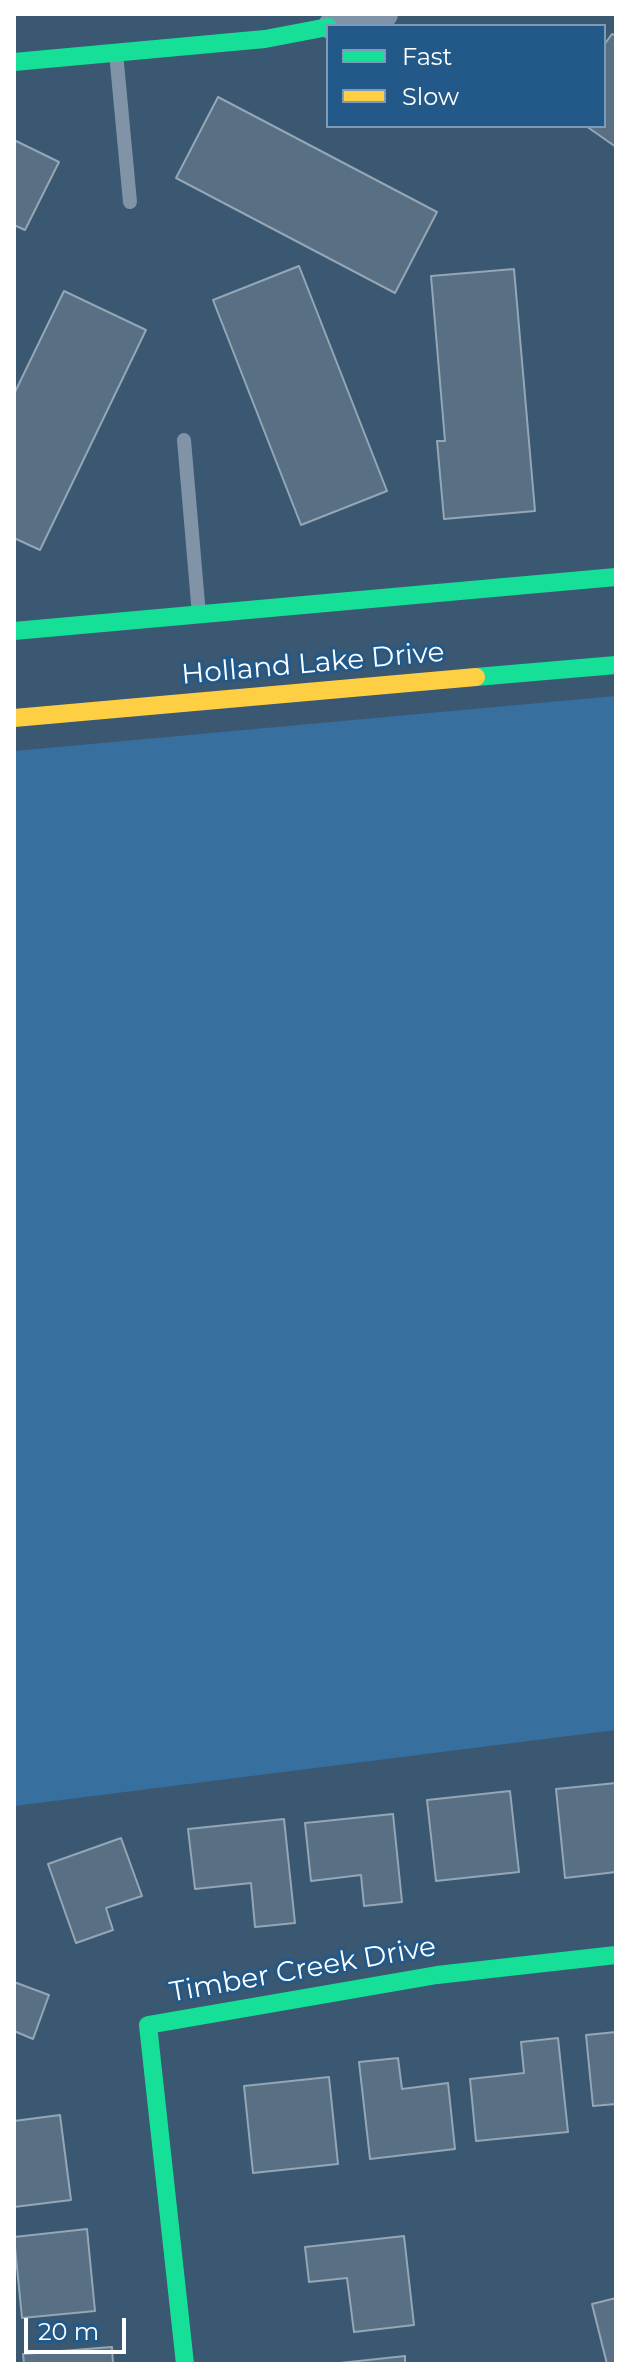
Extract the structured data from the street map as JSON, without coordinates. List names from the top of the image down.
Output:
{
  "streets": {
    "street": ["Holland Lake Drive", "Timber Creek Drive"]
  },
  "legend": ["Fast", "Slow"],
  "scale_bar": "20 m"
}
